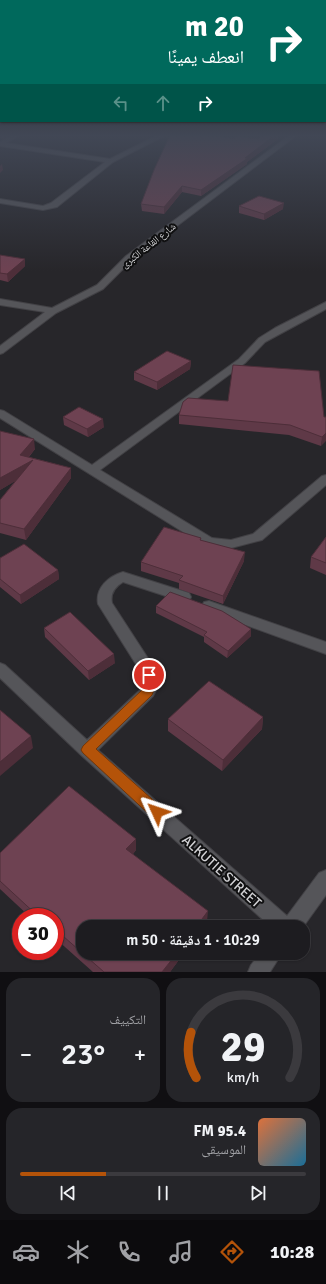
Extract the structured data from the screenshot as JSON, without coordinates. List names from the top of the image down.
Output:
{
  "streets": {
    "street": ["شارع القاعة الكبرى", "ALKUTIE STREET"]
  },
  "page": {
    "turn": ["20 m", "انعطف يمينًا"],
    "limit": "30",
    "trip": "10:29 · 1 دقيقة · 50 m",
    "tile": "التكييف",
    "heat": ["−", "23°", "+"],
    "song": ["95.4 FM", "الموسيقى"],
    "tabs": "10:28",
    "gauge": ["29", "km/h"]
  }
}
